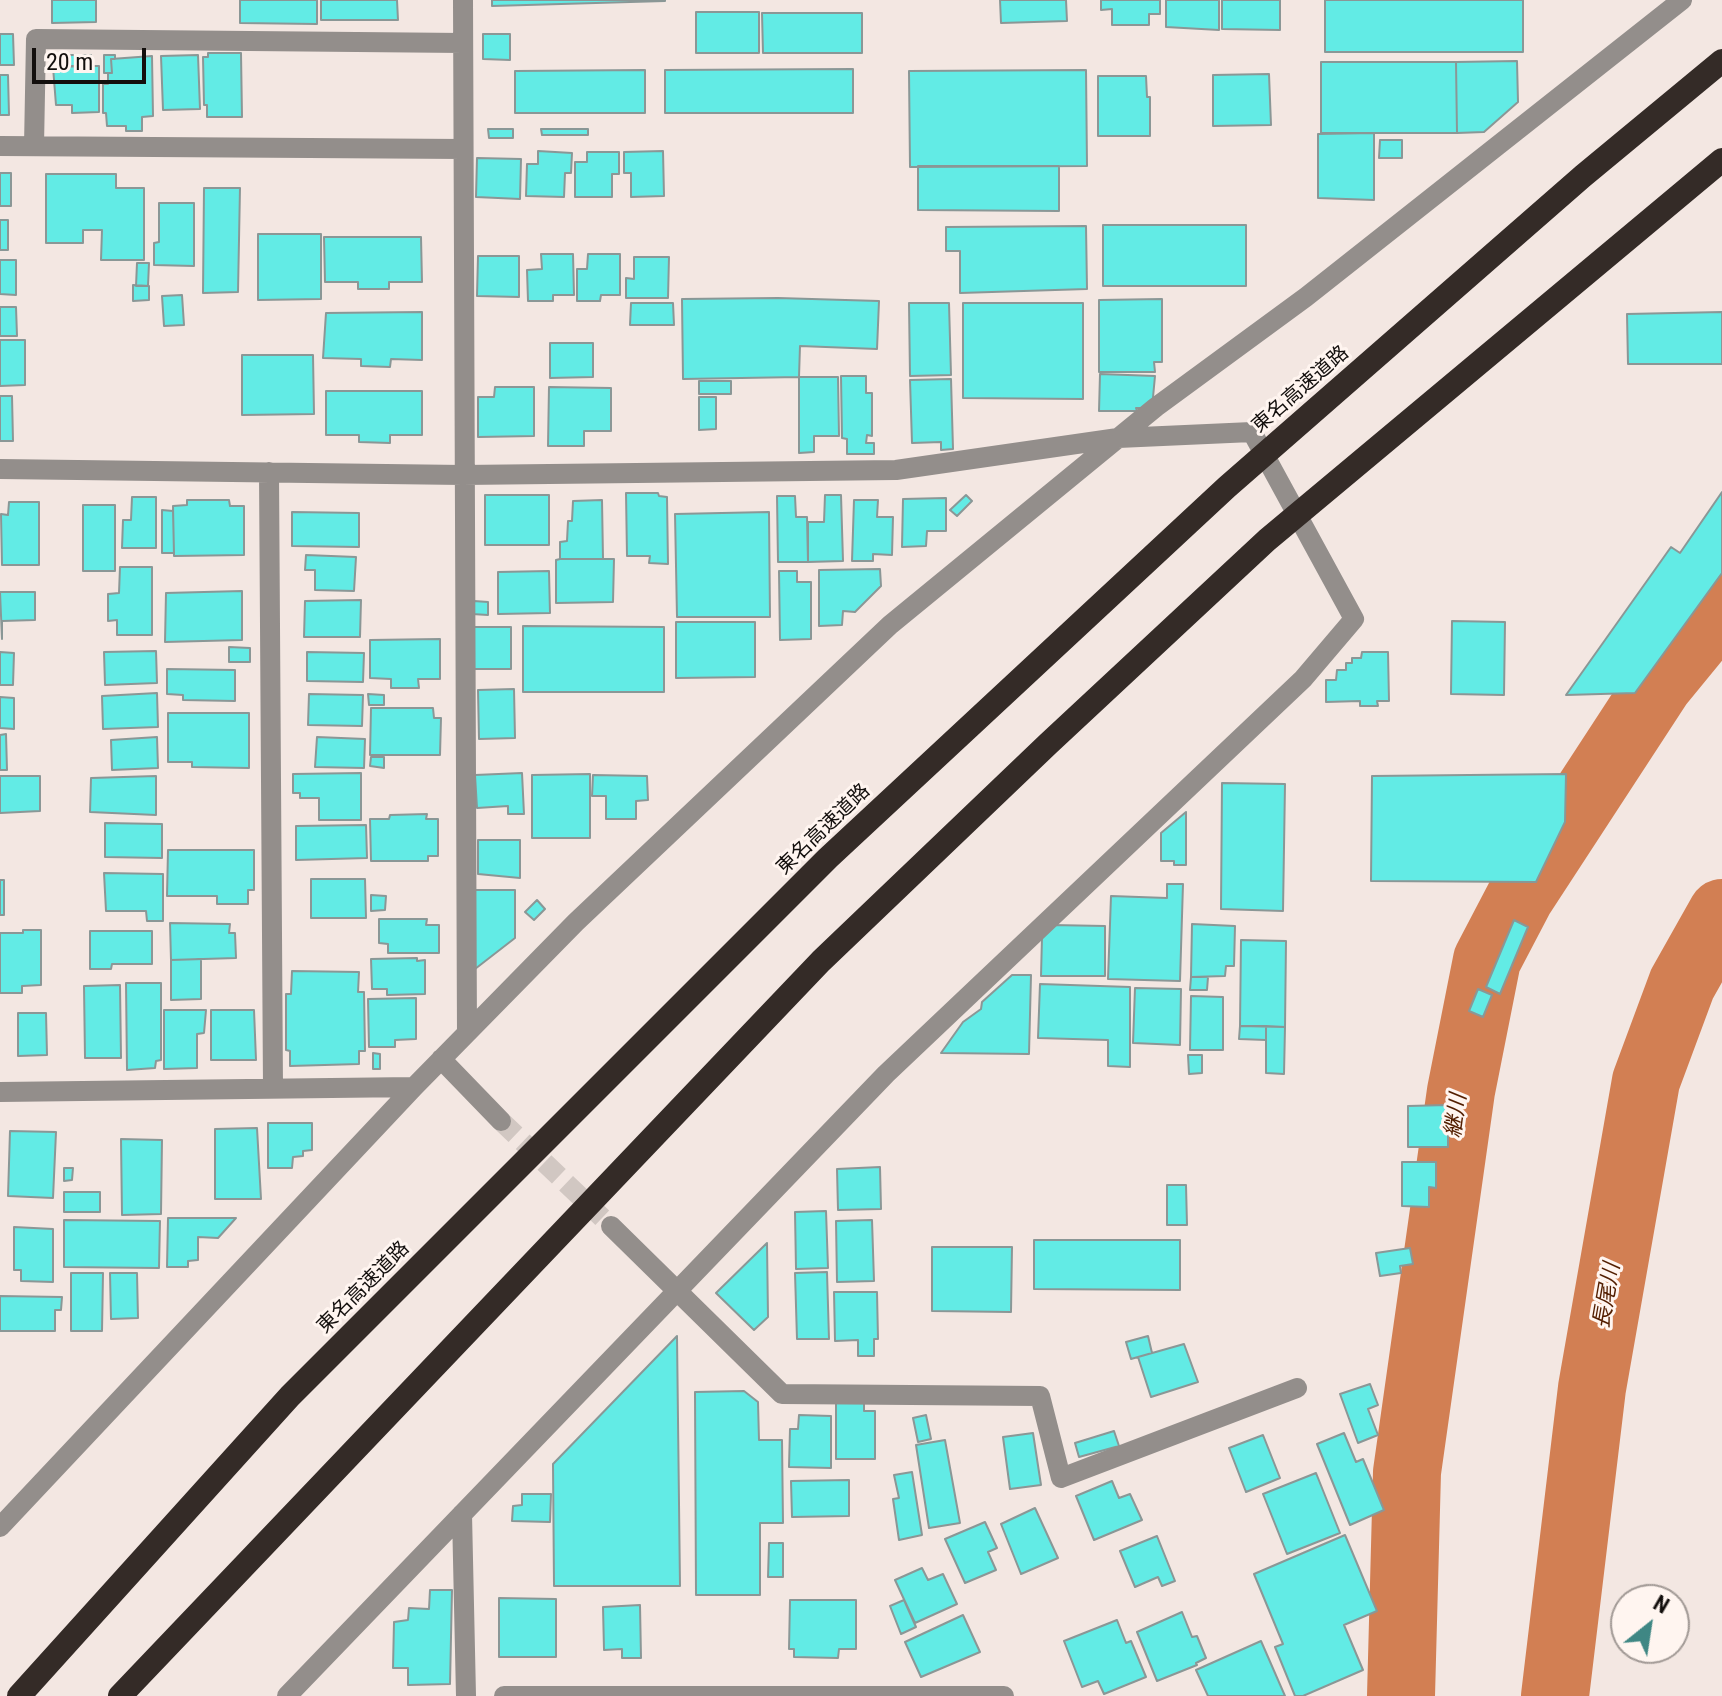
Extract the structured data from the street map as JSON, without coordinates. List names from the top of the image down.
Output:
{
  "streets": {
    "highway": ["東名高速道路"]
  },
  "water": ["継川", "長尾川"],
  "scale_bar": "20 m",
  "north": "top right"
}
